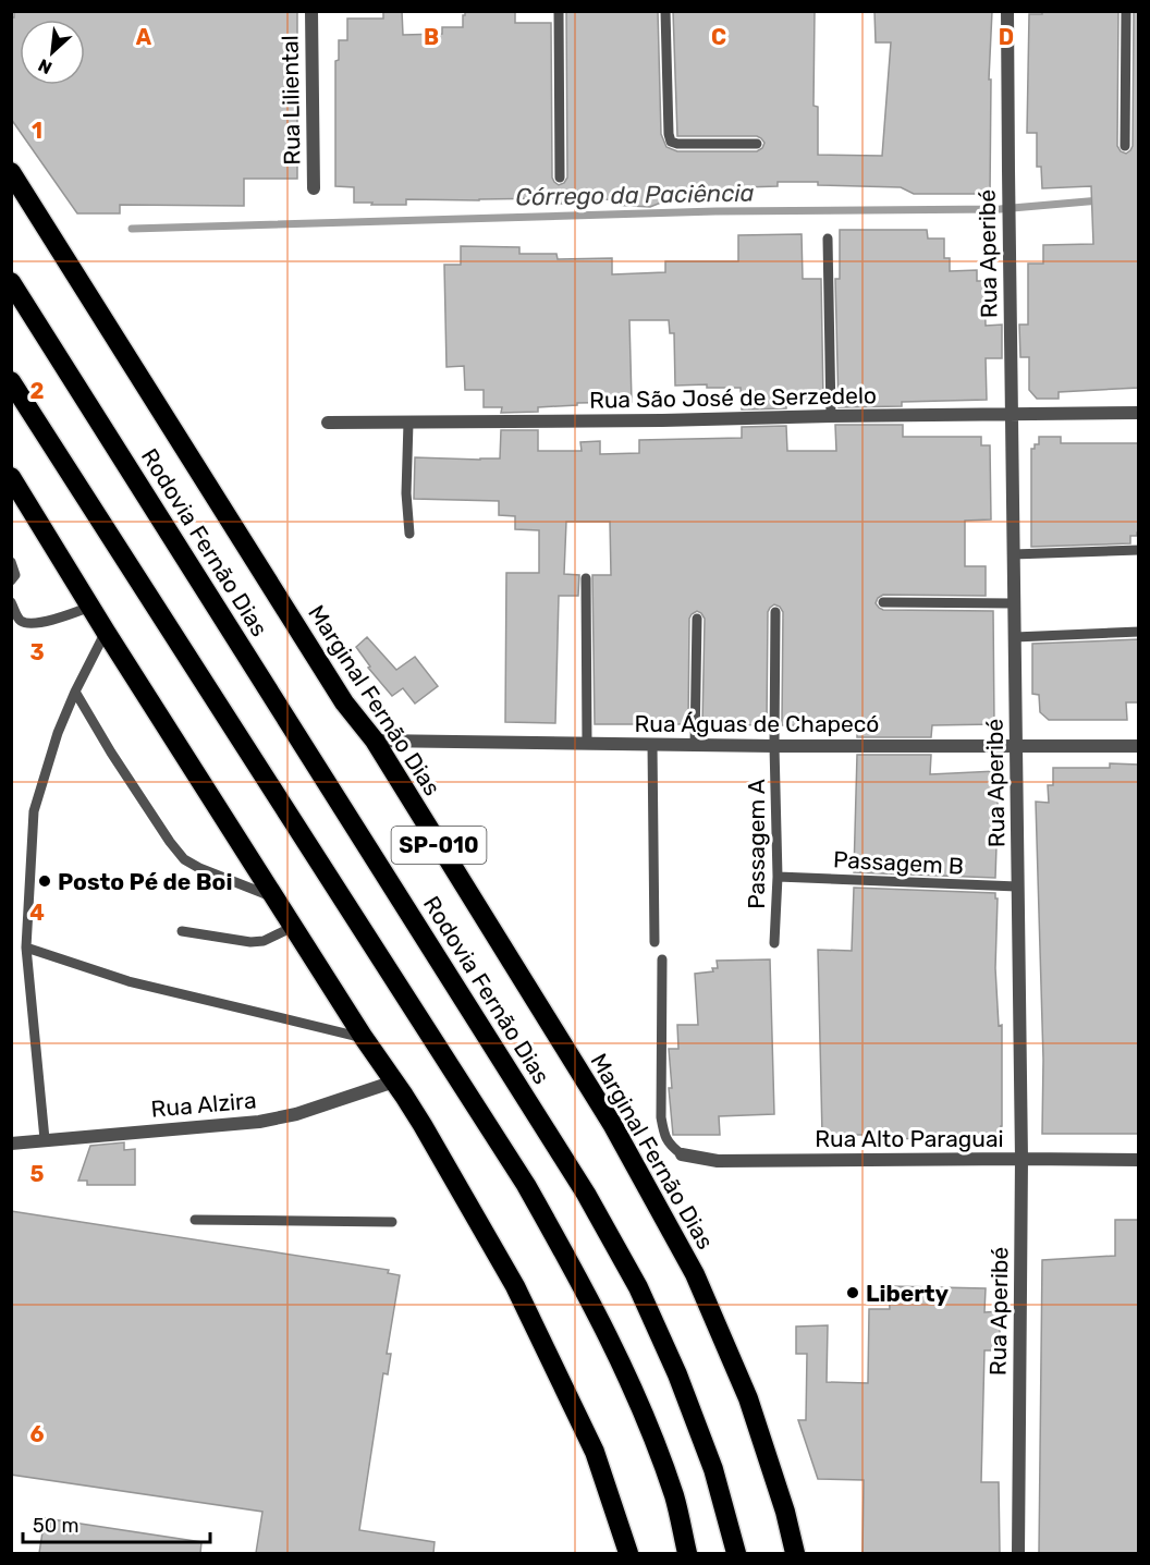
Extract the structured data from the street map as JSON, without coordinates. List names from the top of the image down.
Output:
{
  "streets": {
    "highway": ["Rodovia Fernão Dias", "Marginal Fernão Dias", "SP-010"],
    "street": [
      "Rua Liliental",
      "Rua Aperibé",
      "Rua São José de Serzedelo",
      "Rua Águas de Chapecó",
      "Rua Alzira",
      "Rua Alto Paraguai"
    ],
    "lane": ["Passagem A", "Passagem B"]
  },
  "crossings": [
    ["Rua Aperibé", "Rua São José de Serzedelo"],
    ["Rua Aperibé", "Rua Águas de Chapecó"],
    ["Rua Aperibé", "Passagem B"],
    ["Rua Aperibé", "Rua Alto Paraguai"],
    ["Marginal Fernão Dias", "Rua Águas de Chapecó"],
    ["Rua Águas de Chapecó", "Passagem A"],
    ["Passagem A", "Passagem B"]
  ],
  "water": ["Córrego da Paciência"],
  "places": ["Posto Pé de Boi", "Liberty"],
  "scale_bar": "50 m",
  "north": "bottom left",
  "grid": {
    "columns": [
      "A",
      "B",
      "C",
      "D"
    ],
    "rows": [
      "1",
      "2",
      "3",
      "4",
      "5",
      "6"
    ]
  }
}
